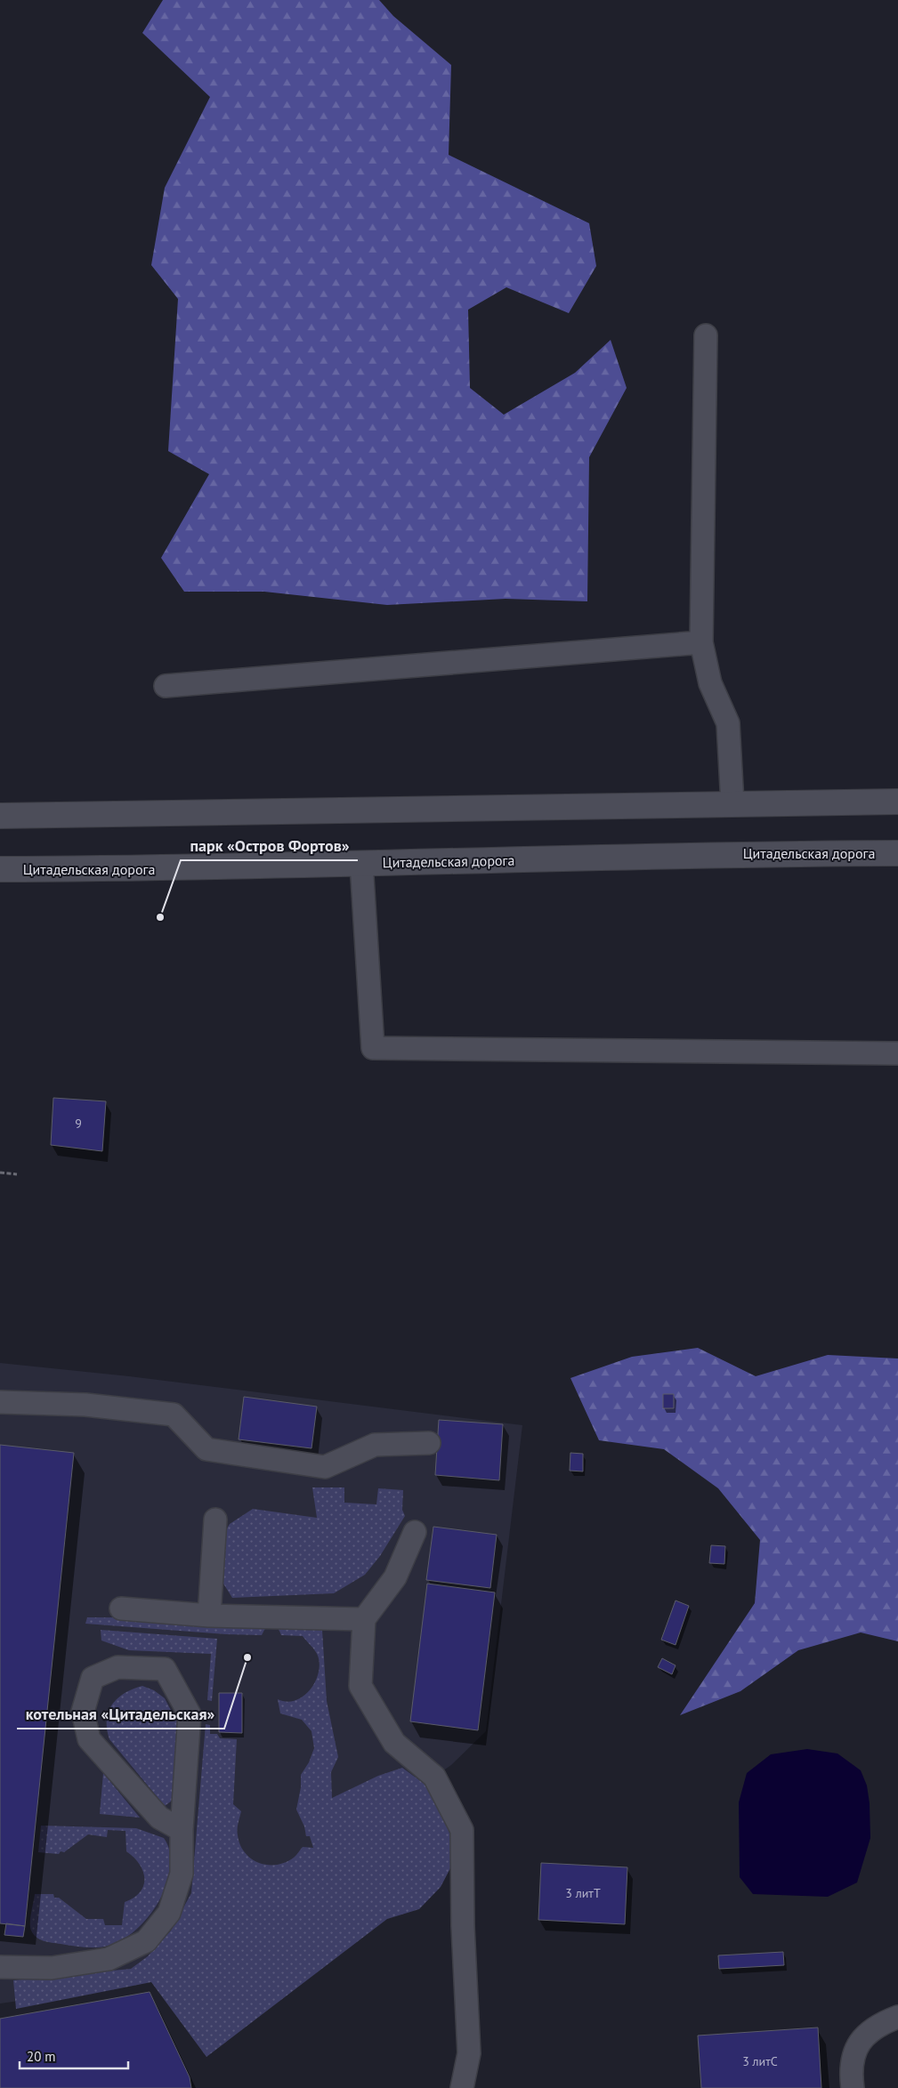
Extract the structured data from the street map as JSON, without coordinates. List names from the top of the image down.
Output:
{
  "streets": {
    "street": ["Цитадельская дорога"]
  },
  "places": ["парк «Остров Фортов»", "котельная «Цитадельская»"],
  "house_numbers": ["9", "3 литТ", "3 литС"],
  "scale_bar": "20 m"
}
